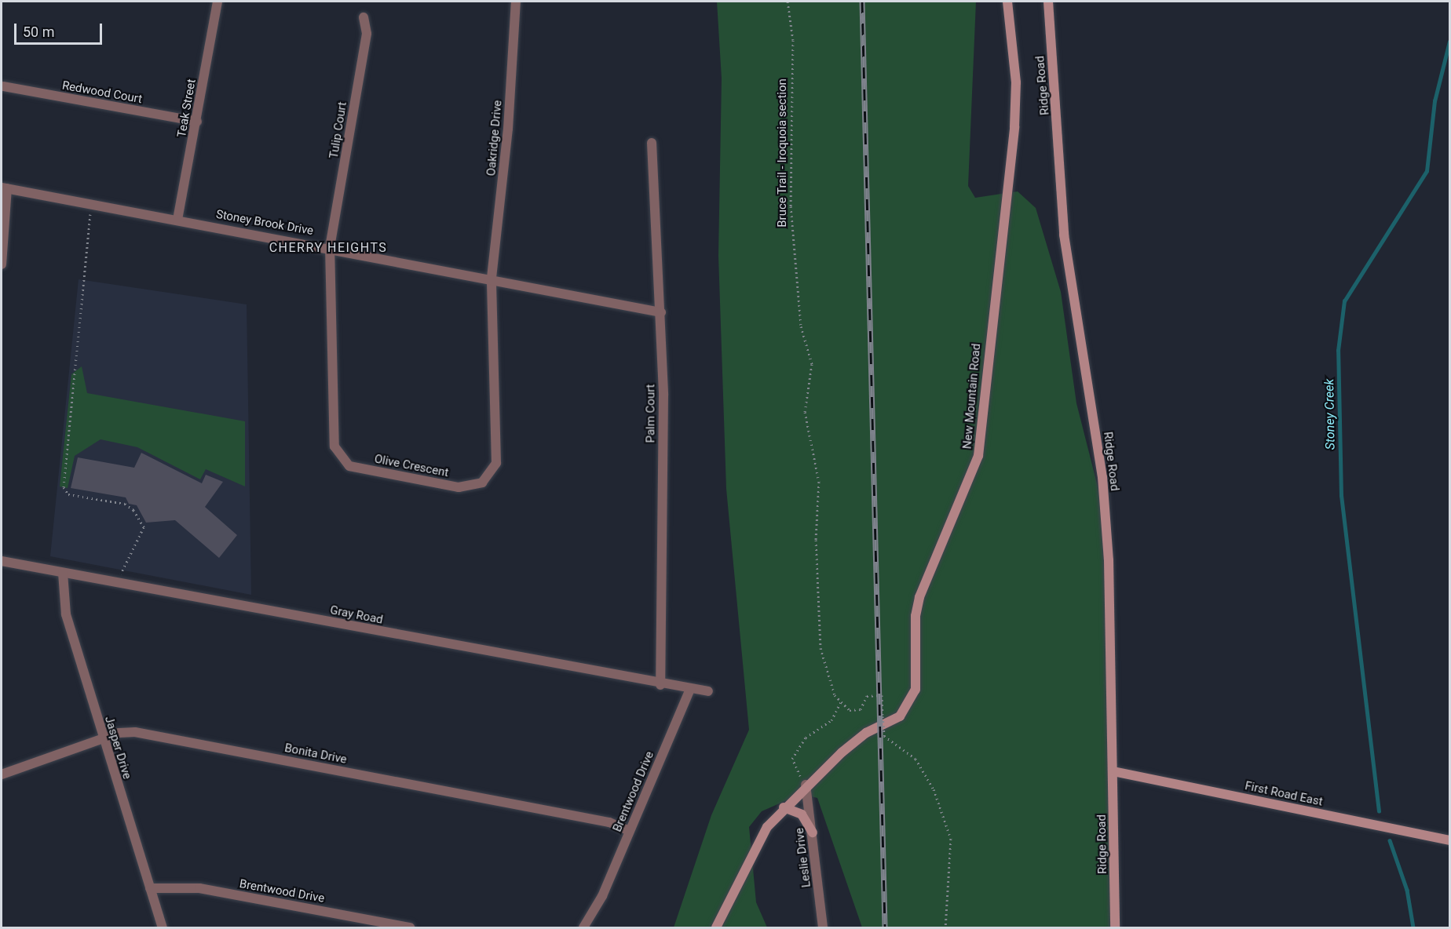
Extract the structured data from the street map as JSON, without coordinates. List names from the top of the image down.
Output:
{
  "streets": {
    "main road": ["Ridge Road", "New Mountain Road", "First Road East"],
    "street": [
      "Redwood Court",
      "Teak Street",
      "Tulip Court",
      "Oakridge Drive",
      "Stoney Brook Drive",
      "Palm Court",
      "Olive Crescent",
      "Gray Road",
      "Jasper Drive",
      "Bonita Drive",
      "Brentwood Drive",
      "Leslie Drive"
    ],
    "path": ["Bruce Trail - Iroquoia section"]
  },
  "crossings": [
    ["Ridge Road", "First Road East"],
    ["Redwood Court", "Teak Street"],
    ["Teak Street", "Stoney Brook Drive"],
    ["Tulip Court", "Stoney Brook Drive"],
    ["Tulip Court", "Olive Crescent"],
    ["Oakridge Drive", "Stoney Brook Drive"],
    ["Oakridge Drive", "Olive Crescent"],
    ["Stoney Brook Drive", "Palm Court"],
    ["Stoney Brook Drive", "Olive Crescent"],
    ["New Mountain Road", "Leslie Drive"],
    ["Palm Court", "Gray Road"],
    ["Gray Road", "Jasper Drive"],
    ["Gray Road", "Brentwood Drive"],
    ["Jasper Drive", "Bonita Drive"],
    ["Jasper Drive", "Brentwood Drive"],
    ["Bonita Drive", "Brentwood Drive"]
  ],
  "districts": ["CHERRY HEIGHTS"],
  "water": ["Stoney Creek"],
  "scale_bar": "50 m"
}
